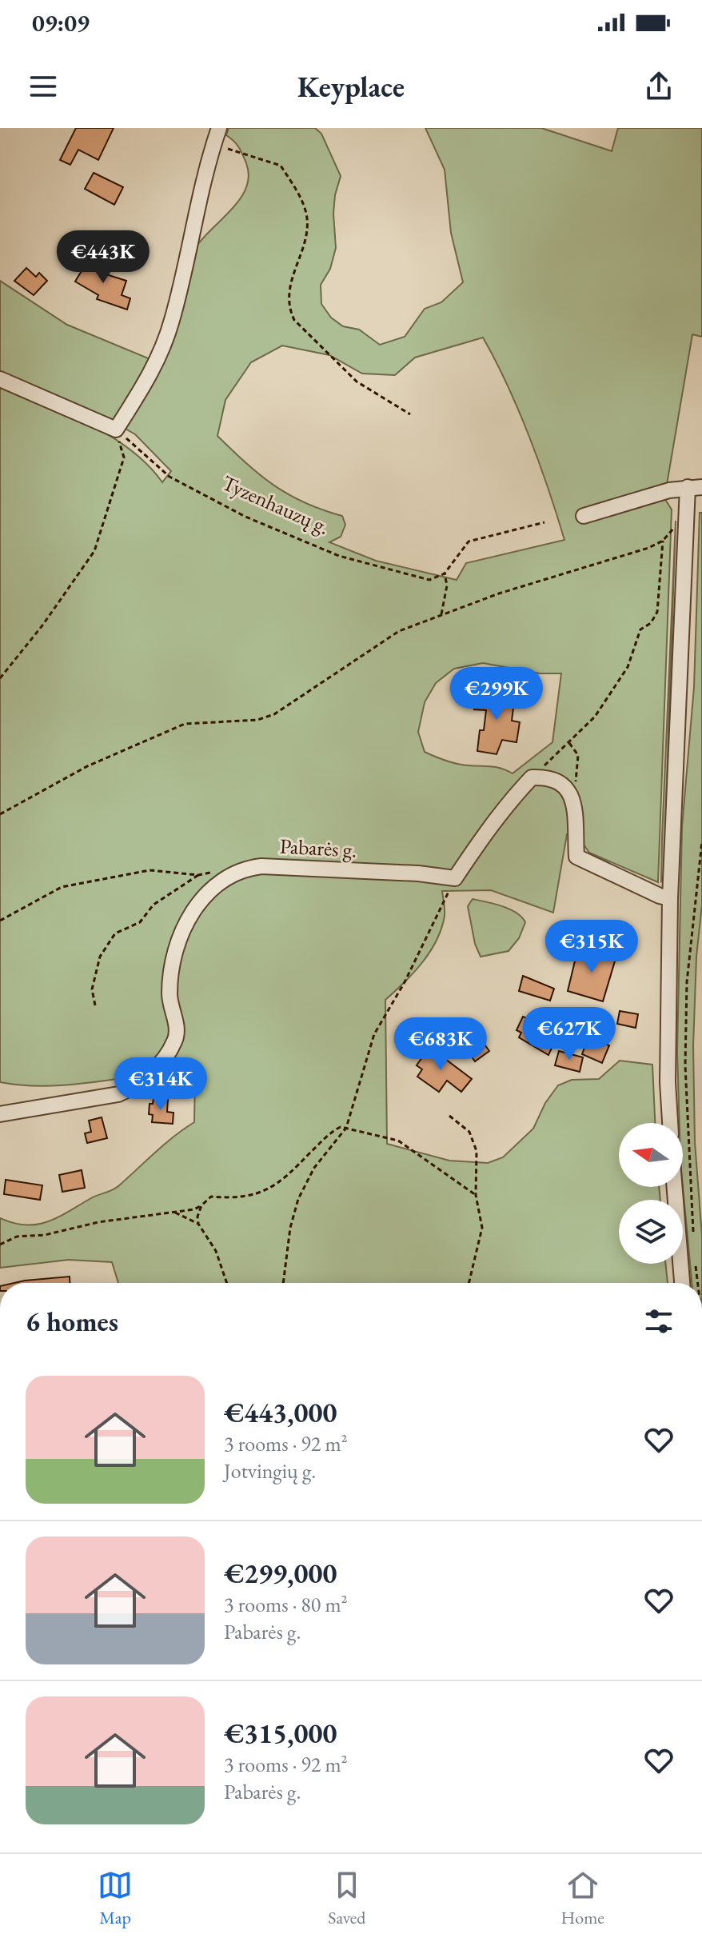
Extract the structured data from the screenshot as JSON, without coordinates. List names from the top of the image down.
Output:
{
  "streets": {
    "street": ["Pabarės g."],
    "path": ["Tyzenhauzų g."]
  },
  "north": "left",
  "page": {
    "status": "09:09",
    "header": "Keyplace",
    "price": [
      "€443K",
      "€299K",
      "€315K",
      "€627K",
      "€683K",
      "€314K"
    ],
    "heading": "6 homes",
    "list": [
      {
        "name": "€443,000",
        "note": "3 rooms · 92 m² · Jotvingių g."
      },
      {
        "name": "€299,000",
        "note": "3 rooms · 80 m² · Pabarės g."
      },
      {
        "name": "€315,000",
        "note": "3 rooms · 92 m² · Pabarės g."
      }
    ],
    "tabs": ["Map", "Saved", "Home"]
  }
}
